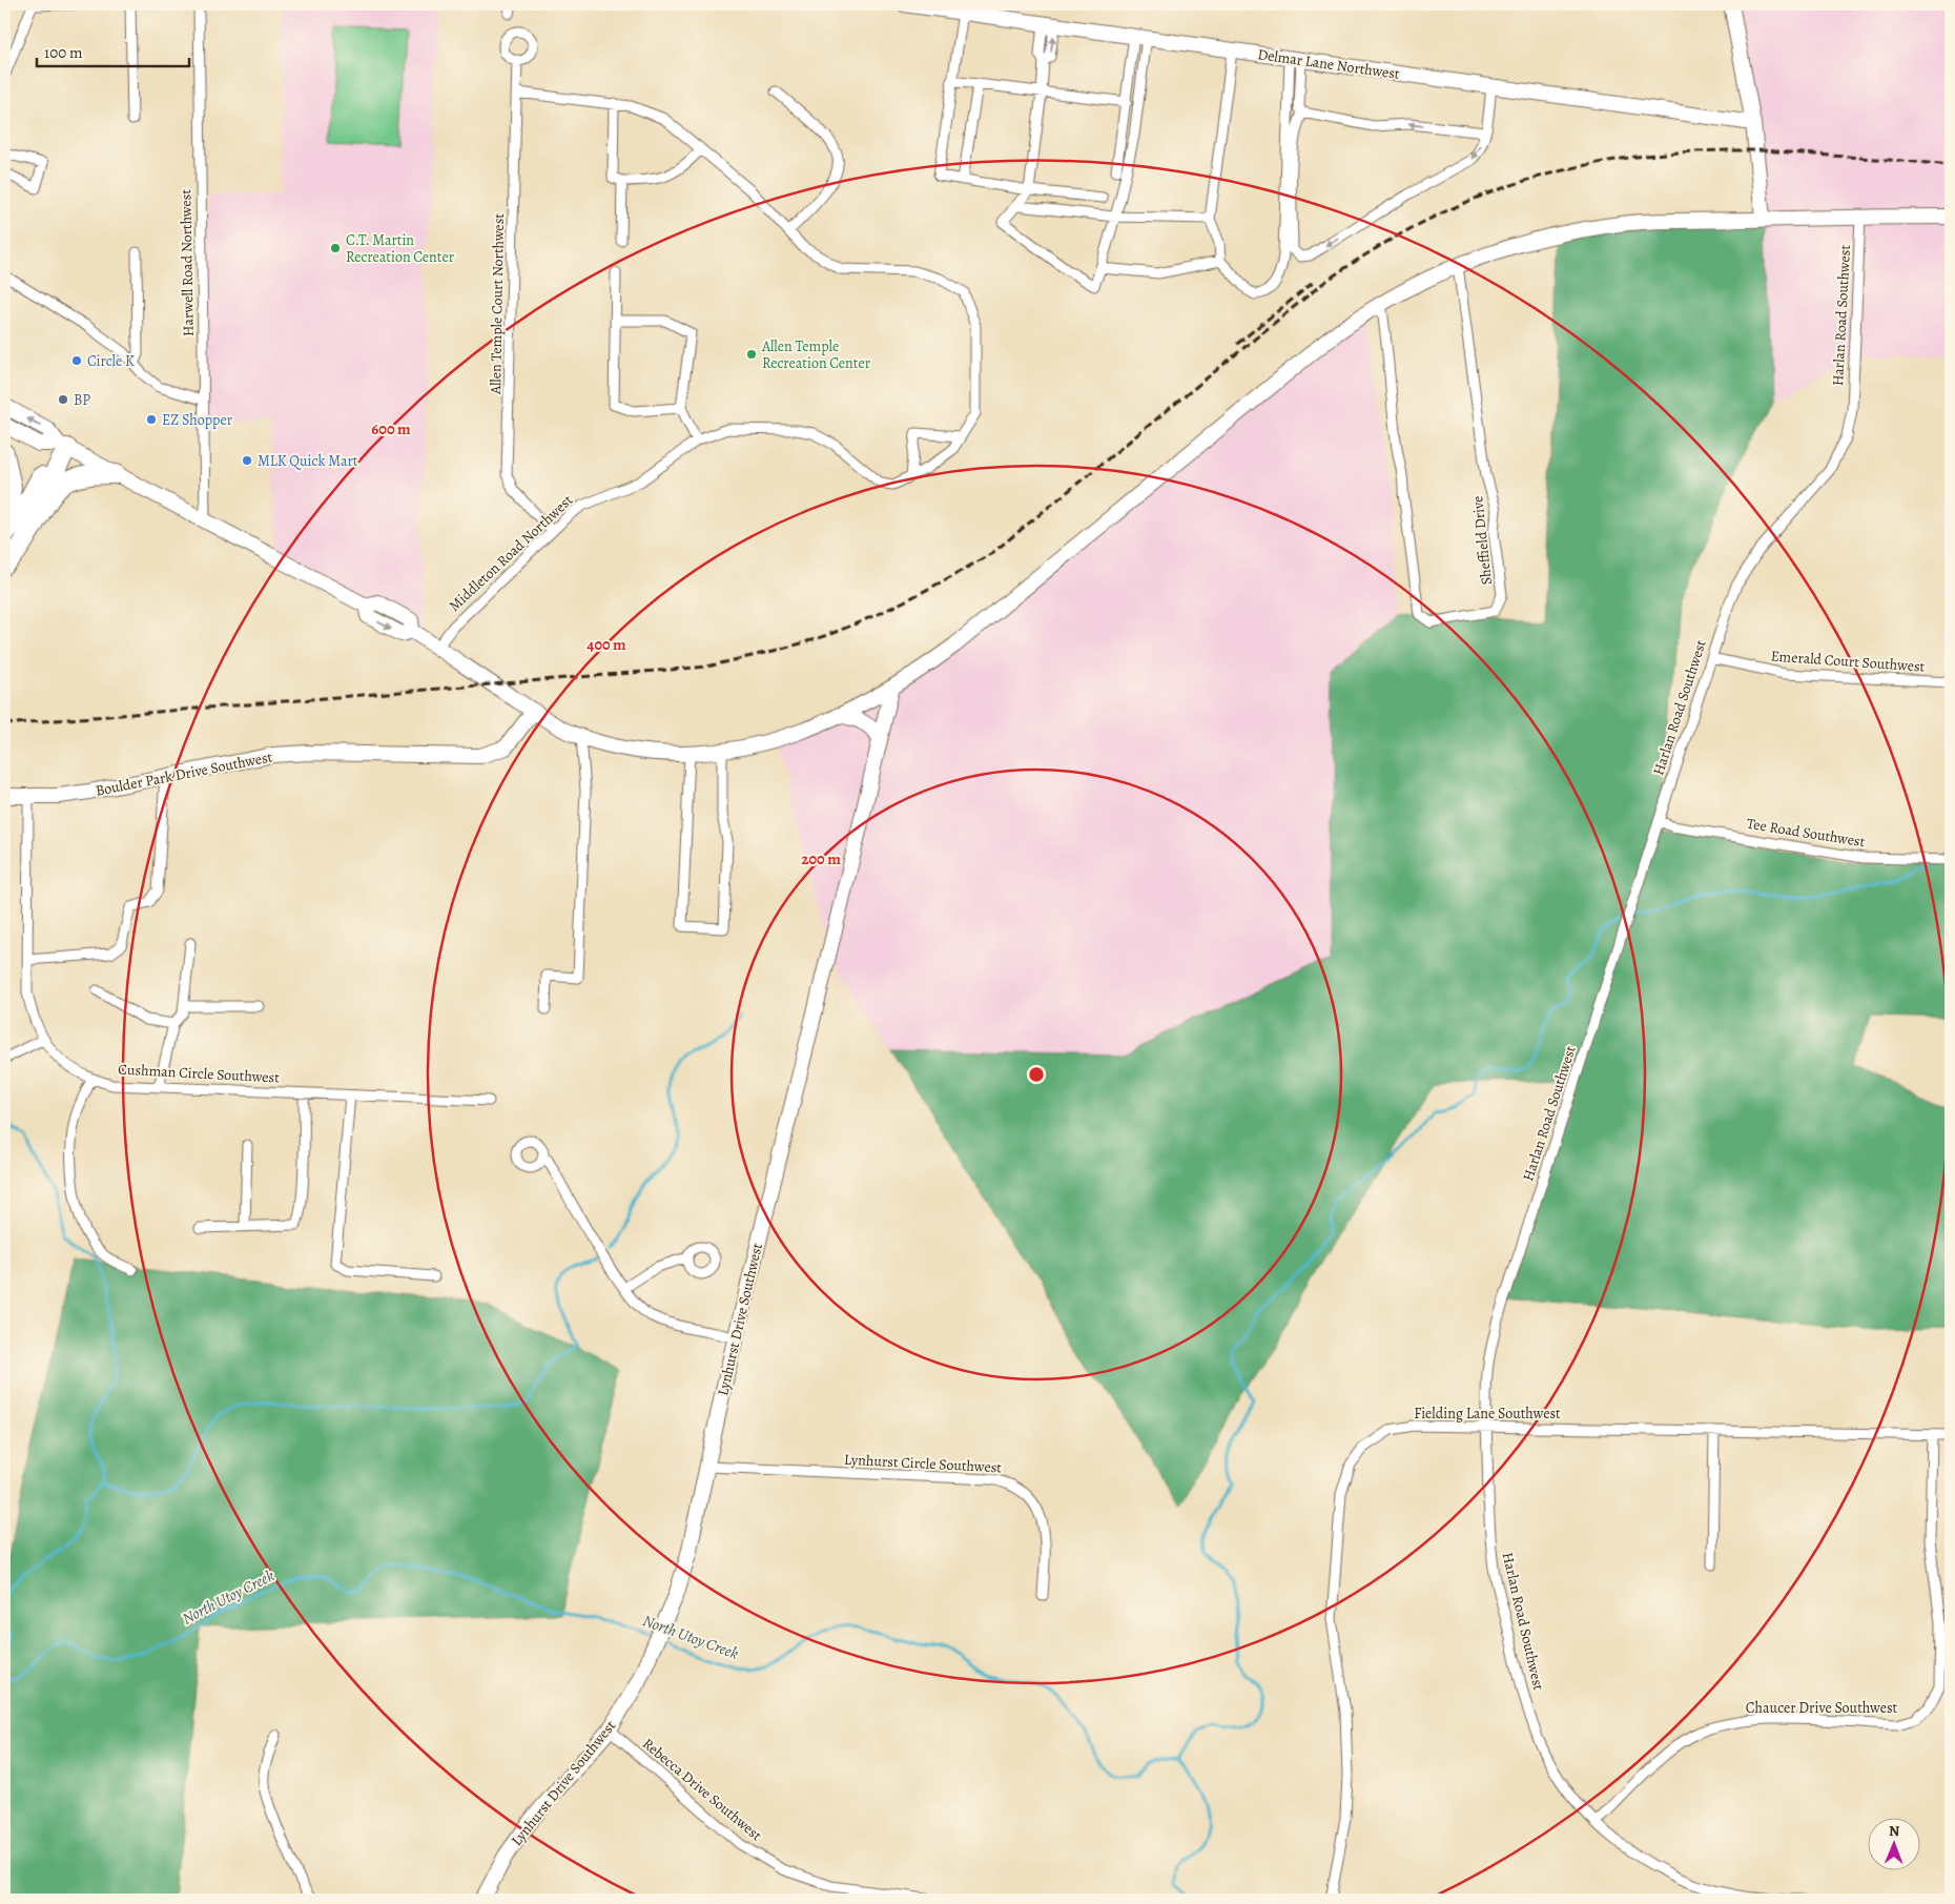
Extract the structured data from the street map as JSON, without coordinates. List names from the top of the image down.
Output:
{
  "streets": {
    "street": [
      "Delmar Lane Northwest",
      "Harwell Road Northwest",
      "Allen Temple Court Northwest",
      "Harlan Road Southwest",
      "Sheffield Drive",
      "Middleton Road Northwest",
      "Emerald Court Southwest",
      "Boulder Park Drive Southwest",
      "Tee Road Southwest",
      "Cushman Circle Southwest",
      "Lynhurst Drive Southwest",
      "Fielding Lane Southwest",
      "Lynhurst Circle Southwest",
      "Chaucer Drive Southwest",
      "Rebecca Drive Southwest"
    ]
  },
  "crossings": [
    ["Allen Temple Court Northwest", "Middleton Road Northwest"],
    ["Harlan Road Southwest", "Emerald Court Southwest"],
    ["Harlan Road Southwest", "Tee Road Southwest"],
    ["Harlan Road Southwest", "Fielding Lane Southwest"],
    ["Harlan Road Southwest", "Chaucer Drive Southwest"],
    ["Boulder Park Drive Southwest", "Cushman Circle Southwest"],
    ["Lynhurst Drive Southwest", "Lynhurst Circle Southwest"],
    ["Lynhurst Drive Southwest", "Rebecca Drive Southwest"],
    ["Fielding Lane Southwest", "Chaucer Drive Southwest"]
  ],
  "water": ["North Utoy Creek"],
  "places": [
    "C.T. Martin Recreation Center",
    "Allen Temple Recreation Center",
    "Circle K",
    "BP",
    "EZ Shopper",
    "MLK Quick Mart"
  ],
  "scale_bar": "100 m",
  "north": "top",
  "rings": ["600 m", "400 m", "200 m"]
}
